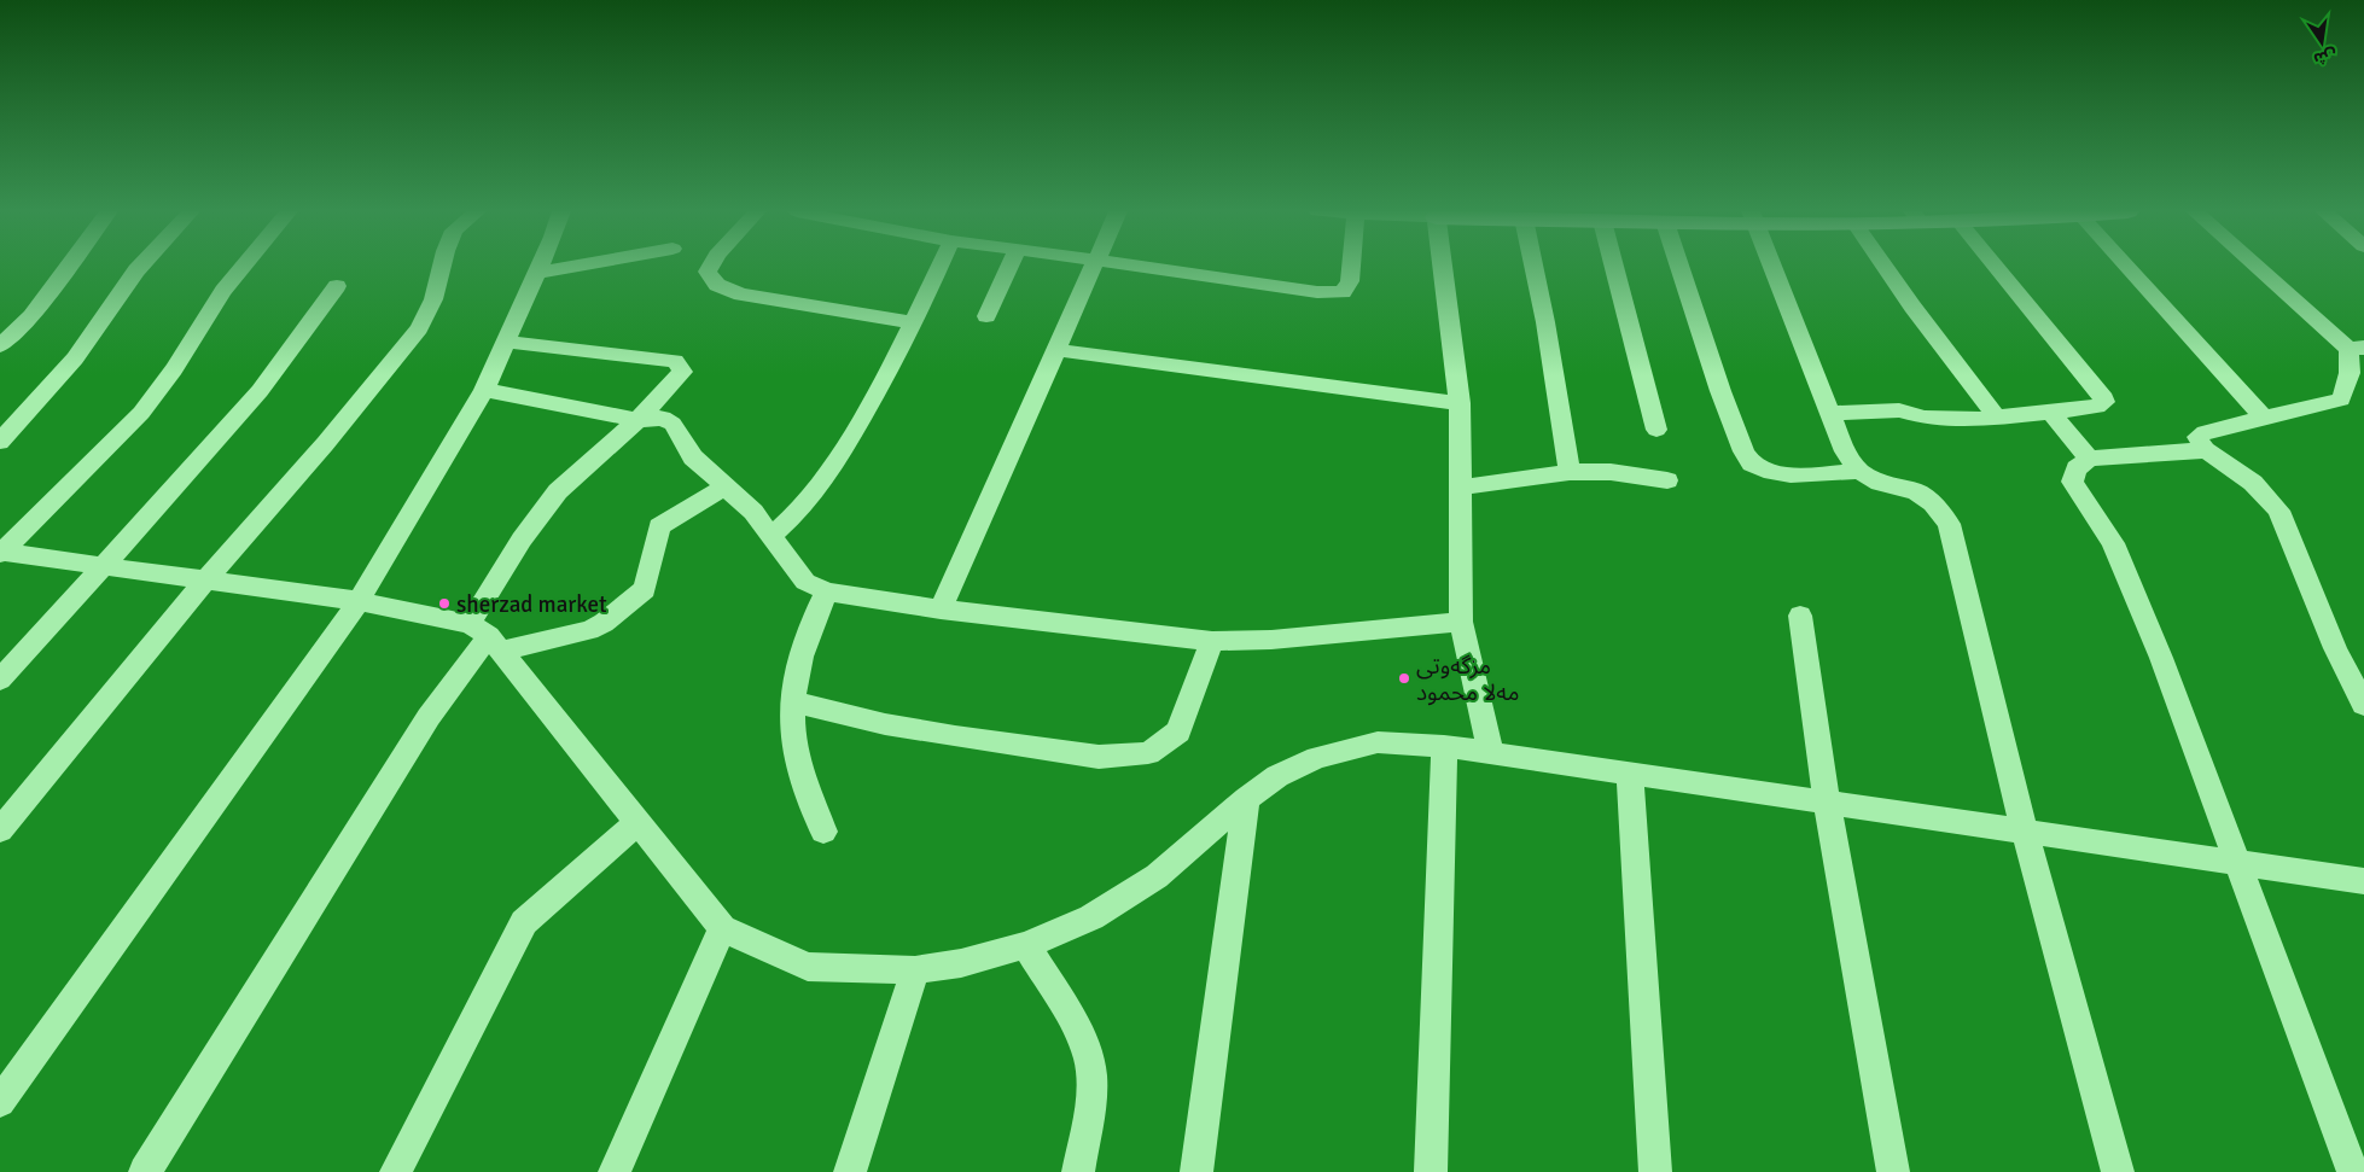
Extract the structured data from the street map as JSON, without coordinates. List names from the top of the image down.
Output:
{
  "places": ["sherzad market", "مزگه‌وتی مه‌لا محمود"],
  "north": "bottom"
}
